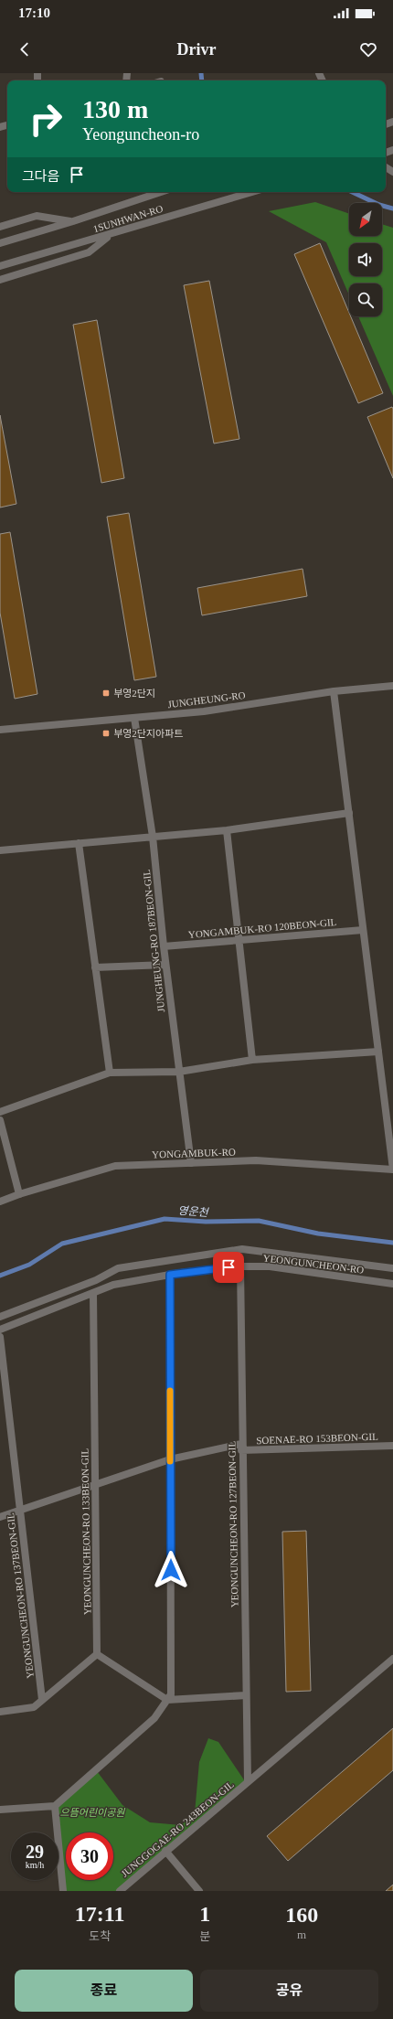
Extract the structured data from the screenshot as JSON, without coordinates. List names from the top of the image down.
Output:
{
  "streets": {
    "street": [
      "1SUNHWAN-RO",
      "JUNGHEUNG-RO",
      "YONGAMBUK-RO 120BEON-GIL",
      "JUNGHEUNG-RO 187BEON-GIL",
      "YONGAMBUK-RO",
      "YEONGUNCHEON-RO",
      "SOENAE-RO 153BEON-GIL",
      "YEONGUNCHEON-RO 127BEON-GIL",
      "YEONGUNCHEON-RO 133BEON-GIL",
      "YEONGUNCHEON-RO 137BEON-GIL",
      "JUNGGOGAE-RO 243BEON-GIL"
    ]
  },
  "crossings": [
    ["JUNGHEUNG-RO", "JUNGHEUNG-RO 187BEON-GIL"],
    ["YONGAMBUK-RO 120BEON-GIL", "JUNGHEUNG-RO 187BEON-GIL"],
    ["JUNGHEUNG-RO 187BEON-GIL", "YONGAMBUK-RO"],
    ["YEONGUNCHEON-RO", "YEONGUNCHEON-RO 127BEON-GIL"],
    ["YEONGUNCHEON-RO", "YEONGUNCHEON-RO 133BEON-GIL"],
    ["SOENAE-RO 153BEON-GIL", "YEONGUNCHEON-RO 127BEON-GIL"],
    ["SOENAE-RO 153BEON-GIL", "YEONGUNCHEON-RO 133BEON-GIL"],
    ["SOENAE-RO 153BEON-GIL", "YEONGUNCHEON-RO 137BEON-GIL"],
    ["YEONGUNCHEON-RO 127BEON-GIL", "JUNGGOGAE-RO 243BEON-GIL"]
  ],
  "water": ["영운천"],
  "parks": ["으뜸어린이공원"],
  "places": {
    "transit": ["부영2단지", "부영2단지아파트"]
  },
  "north": "bottom left",
  "page": {
    "status": "17:10",
    "header": "Drivr",
    "turn": ["130 m", "Yeonguncheon-ro"],
    "then": "그다음",
    "speed": "29 km/h",
    "limit": "30",
    "eta": [
      "17:11",
      "도착",
      "1",
      "분",
      "160",
      "m"
    ],
    "buttons": ["종료", "공유"]
  }
}
